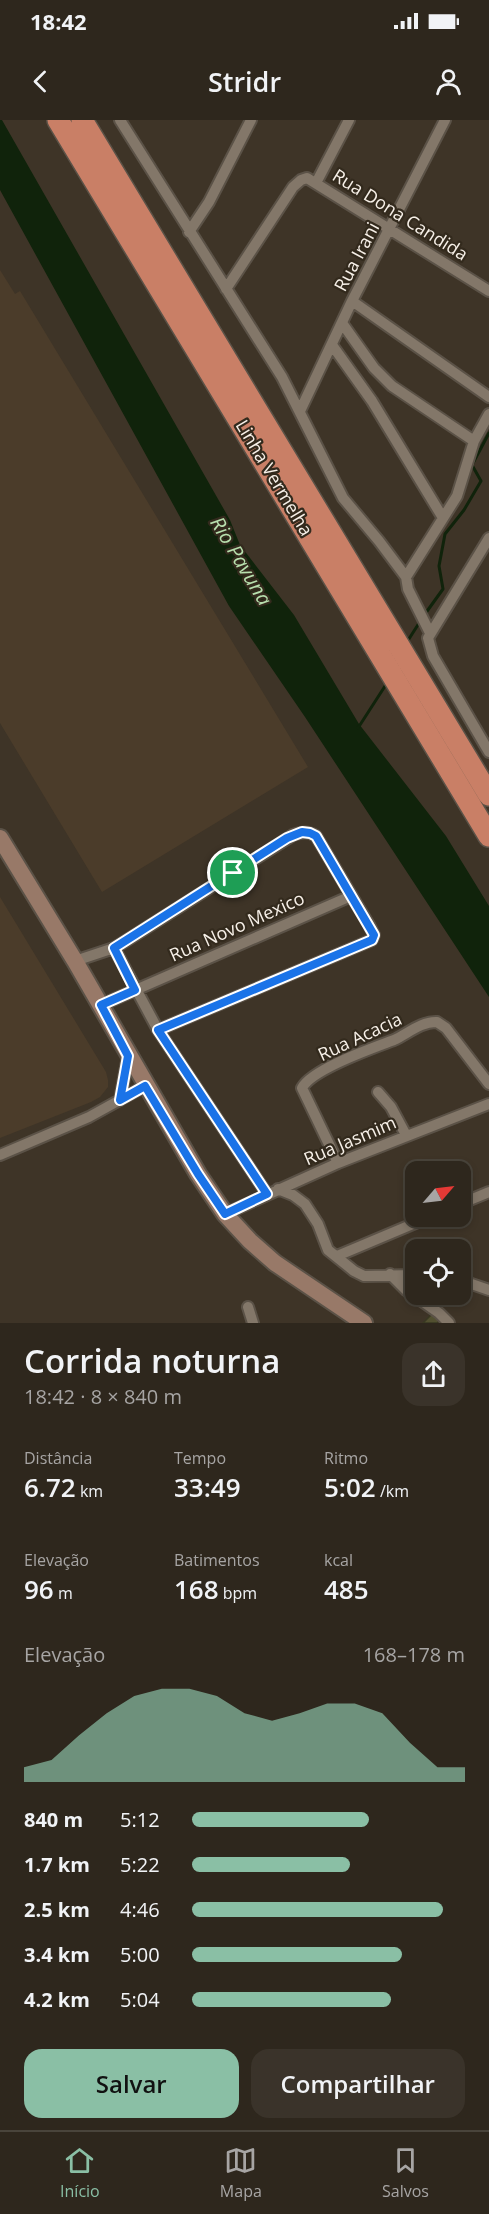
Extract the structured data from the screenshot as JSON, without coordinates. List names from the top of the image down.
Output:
{
  "streets": {
    "highway": ["Linha Vermelha"],
    "street": [
      "Rua Dona Candida",
      "Rua Irani",
      "Rua Novo Mexico",
      "Rua Acacia",
      "Rua Jasmim"
    ]
  },
  "crossings": [
    ["Rua Dona Candida", "Rua Irani"],
    ["Rua Acacia", "Rua Jasmim"]
  ],
  "water": ["Rio Pavuna"],
  "north": "top right",
  "page": {
    "status": "18:42",
    "header": "Stridr",
    "heading": ["Corrida noturna", "18:42 · 8 × 840 m"],
    "stats": [
      ["Distância", "6.72 km"],
      ["Tempo", "33:49"],
      ["Ritmo", "5:02 /km"],
      ["Elevação", "96 m"],
      ["Batimentos", "168 bpm"],
      ["kcal", "485"]
    ],
    "chart": ["Elevação", "168–178 m"],
    "list": [
      {
        "name": "840 m",
        "note": "5:12"
      },
      {
        "name": "1.7 km",
        "note": "5:22"
      },
      {
        "name": "2.5 km",
        "note": "4:46"
      },
      {
        "name": "3.4 km",
        "note": "5:00"
      },
      {
        "name": "4.2 km",
        "note": "5:04"
      }
    ],
    "buttons": ["Salvar", "Compartilhar"],
    "tabs": ["Início", "Mapa", "Salvos"]
  }
}
